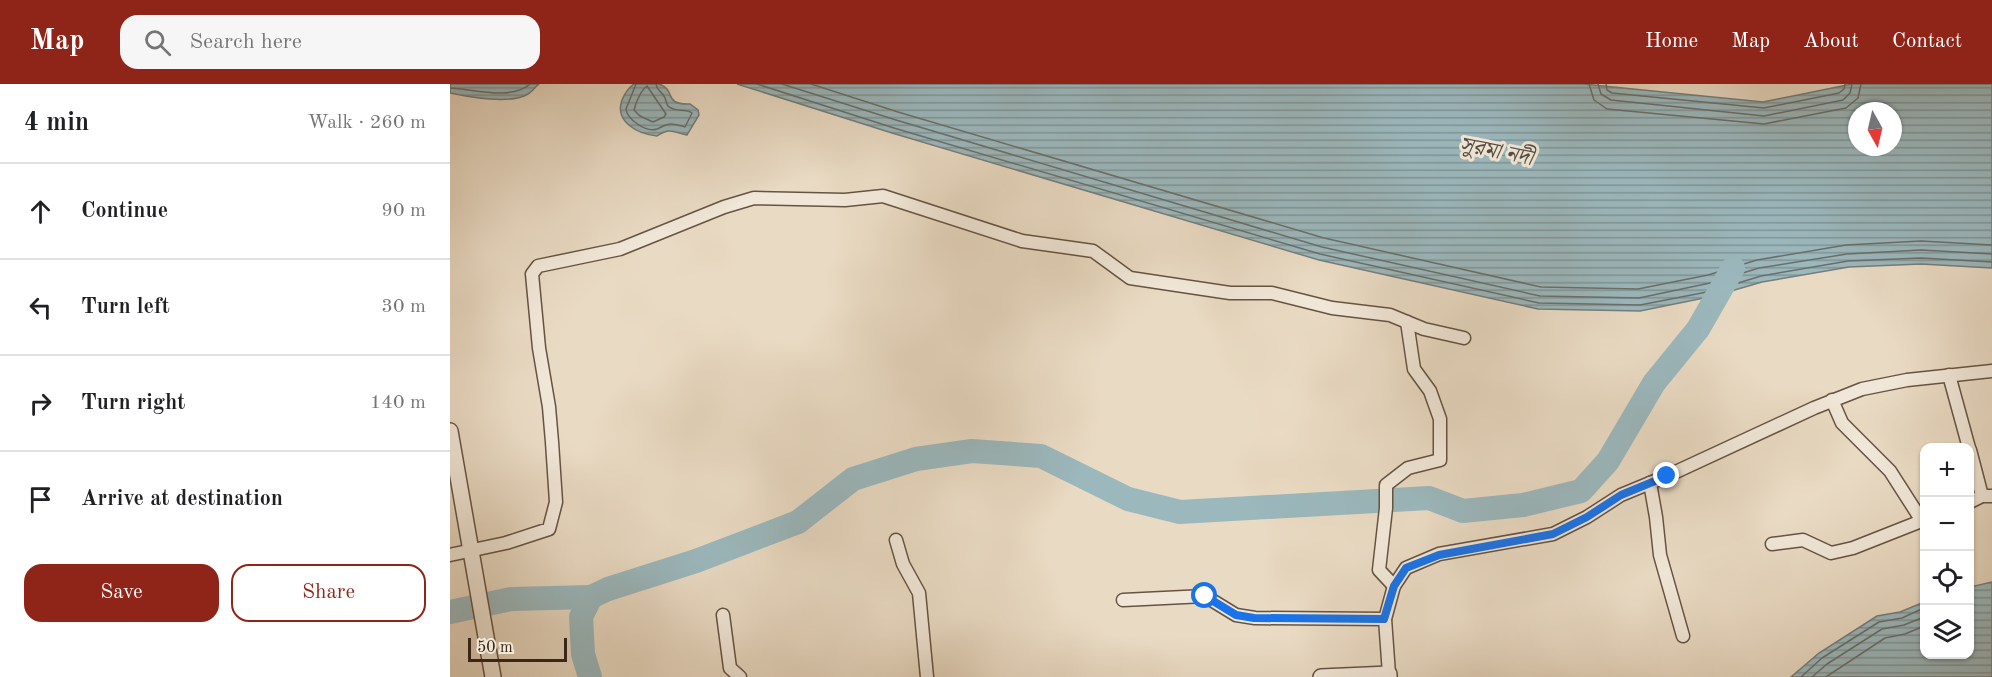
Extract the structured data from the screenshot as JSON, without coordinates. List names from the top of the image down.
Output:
{
  "water": ["সুরমা নদী"],
  "scale_bar": "50 m",
  "north": "bottom",
  "page": {
    "header": "Map",
    "search": "Search here",
    "nav": [
      "Home",
      "Map",
      "About",
      "Contact"
    ],
    "heading": ["4 min", "Walk · 260 m"],
    "list": [
      ["Continue", "90 m"],
      ["Turn left", "30 m"],
      ["Turn right", "140 m"],
      "Arrive at destination"
    ],
    "map_buttons": ["+", "−"],
    "buttons": ["Save", "Share"],
    "scale": "50 m"
  }
}
